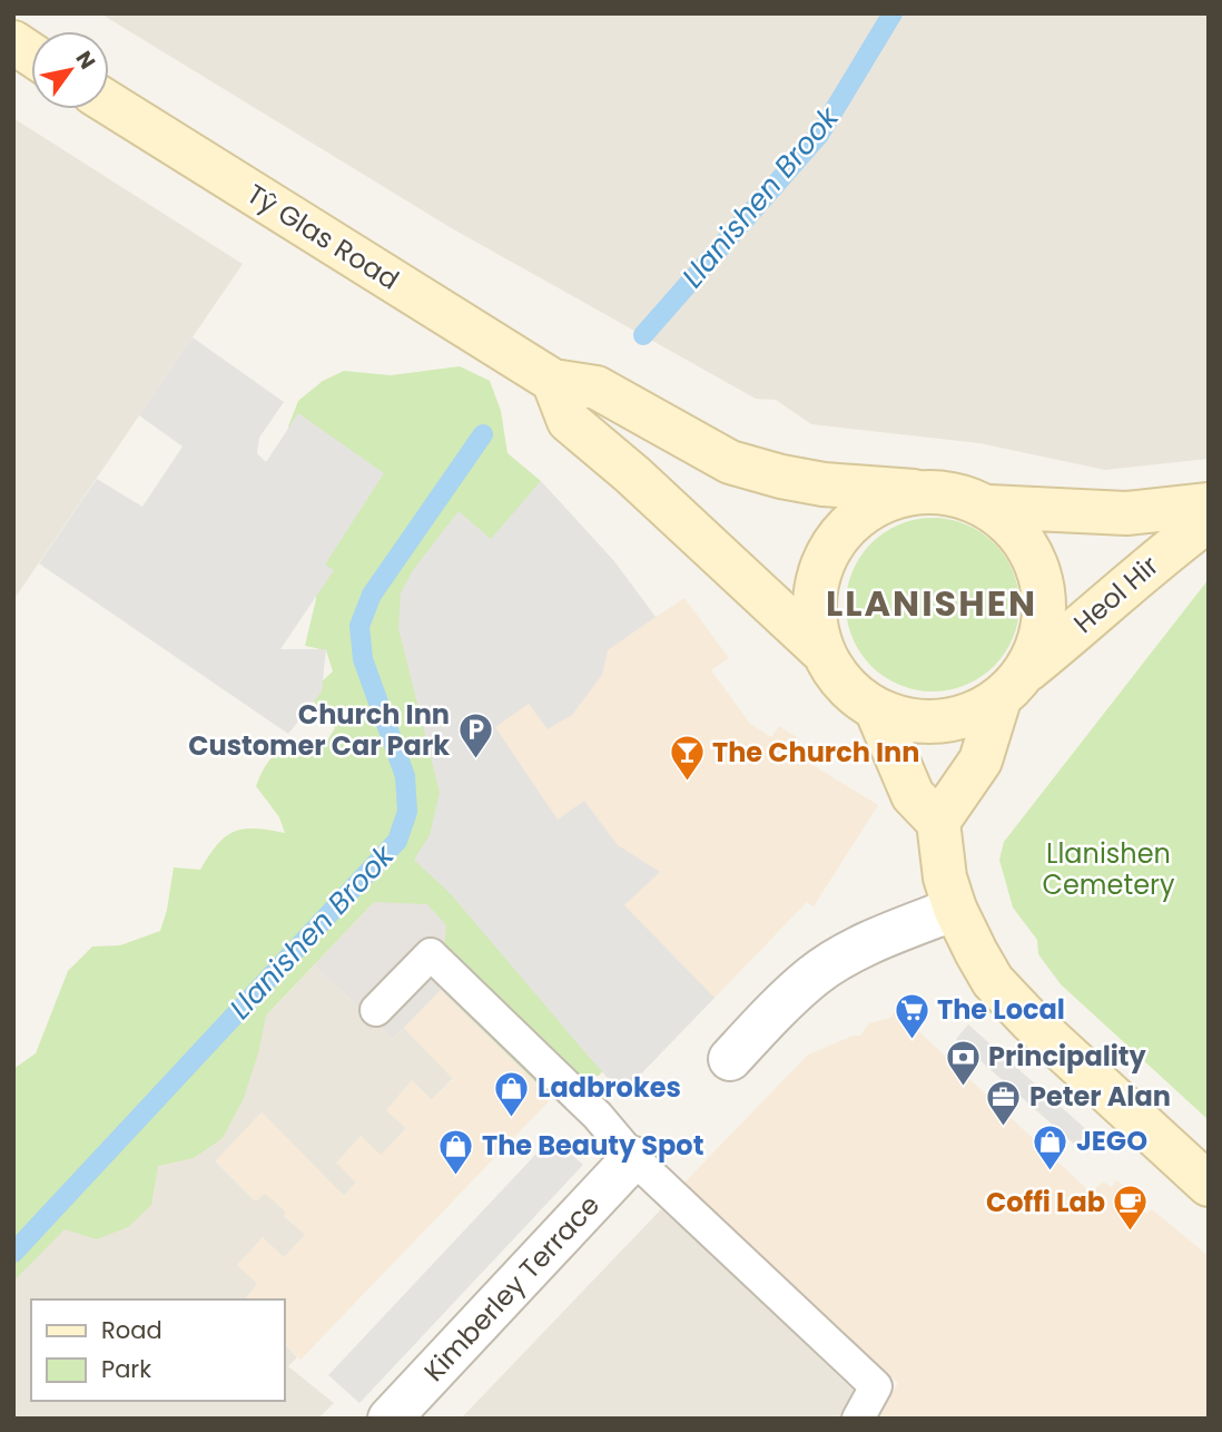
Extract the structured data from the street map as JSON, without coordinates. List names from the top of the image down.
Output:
{
  "streets": {
    "main road": ["Tŷ Glas Road", "Heol Hir"],
    "street": ["Kimberley Terrace"]
  },
  "crossings": [
    ["Tŷ Glas Road", "Heol Hir"]
  ],
  "districts": ["LLANISHEN"],
  "water": ["Llanishen Brook"],
  "parks": ["Llanishen Cemetery"],
  "places": {
    "parking": ["Church Inn Customer Car Park"],
    "bar": ["The Church Inn"],
    "supermarket": ["The Local"],
    "bank": ["Principality"],
    "shop": ["Ladbrokes", "JEGO", "The Beauty Spot"],
    "office": ["Peter Alan"],
    "cafe": ["Coffi Lab"]
  },
  "legend": ["Road", "Park"],
  "north": "top right"
}
